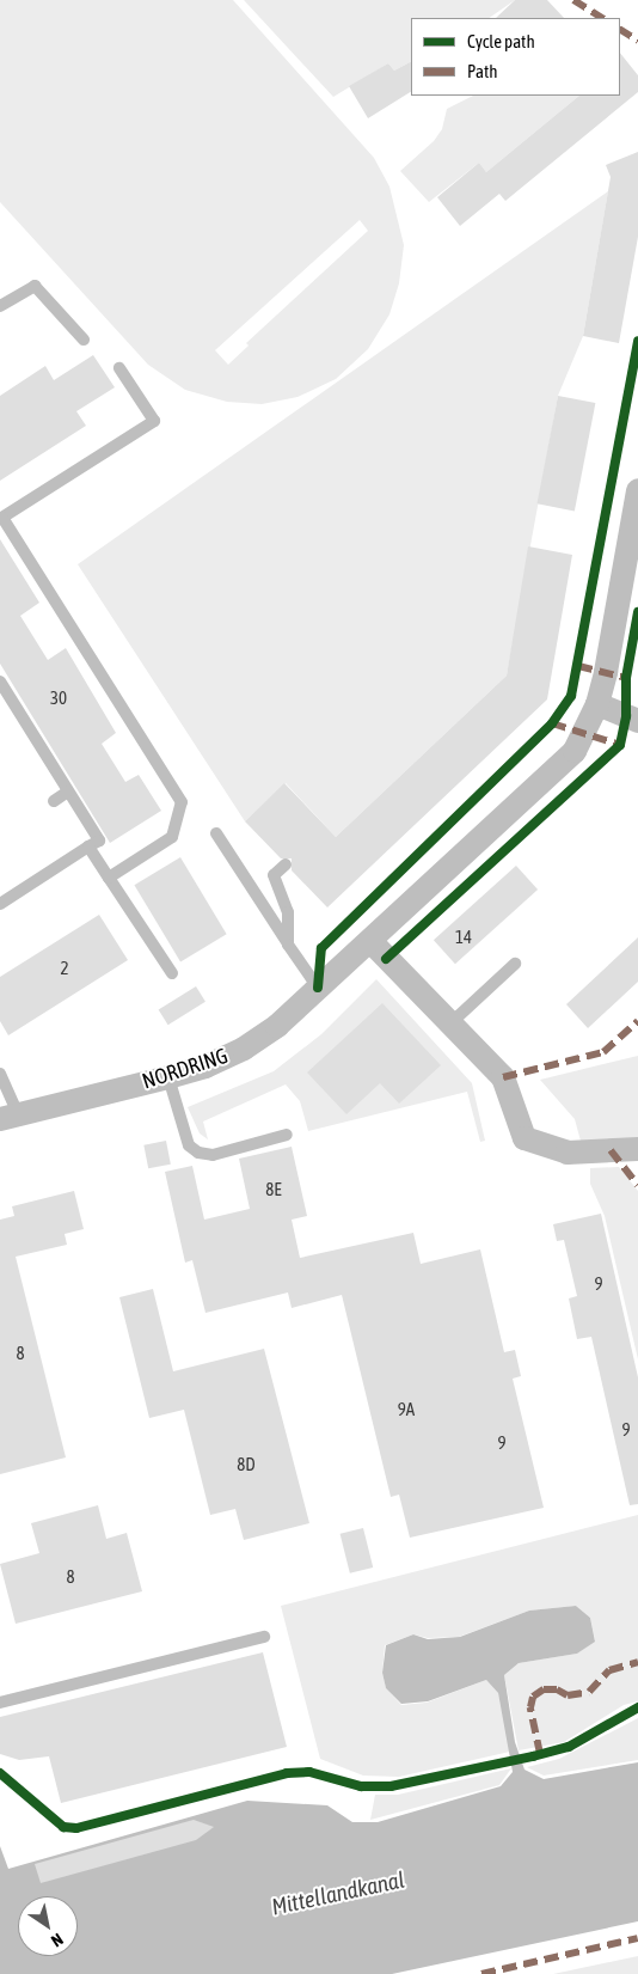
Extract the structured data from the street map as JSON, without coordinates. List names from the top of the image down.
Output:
{
  "streets": {
    "street": ["NORDRING"]
  },
  "water": ["Mittellandkanal"],
  "house_numbers": [
    "30",
    "14",
    "2",
    "8E",
    "9",
    "8",
    "9A",
    "9",
    "9",
    "8D",
    "8"
  ],
  "legend": ["Cycle path", "Path"],
  "north": "bottom right"
}
